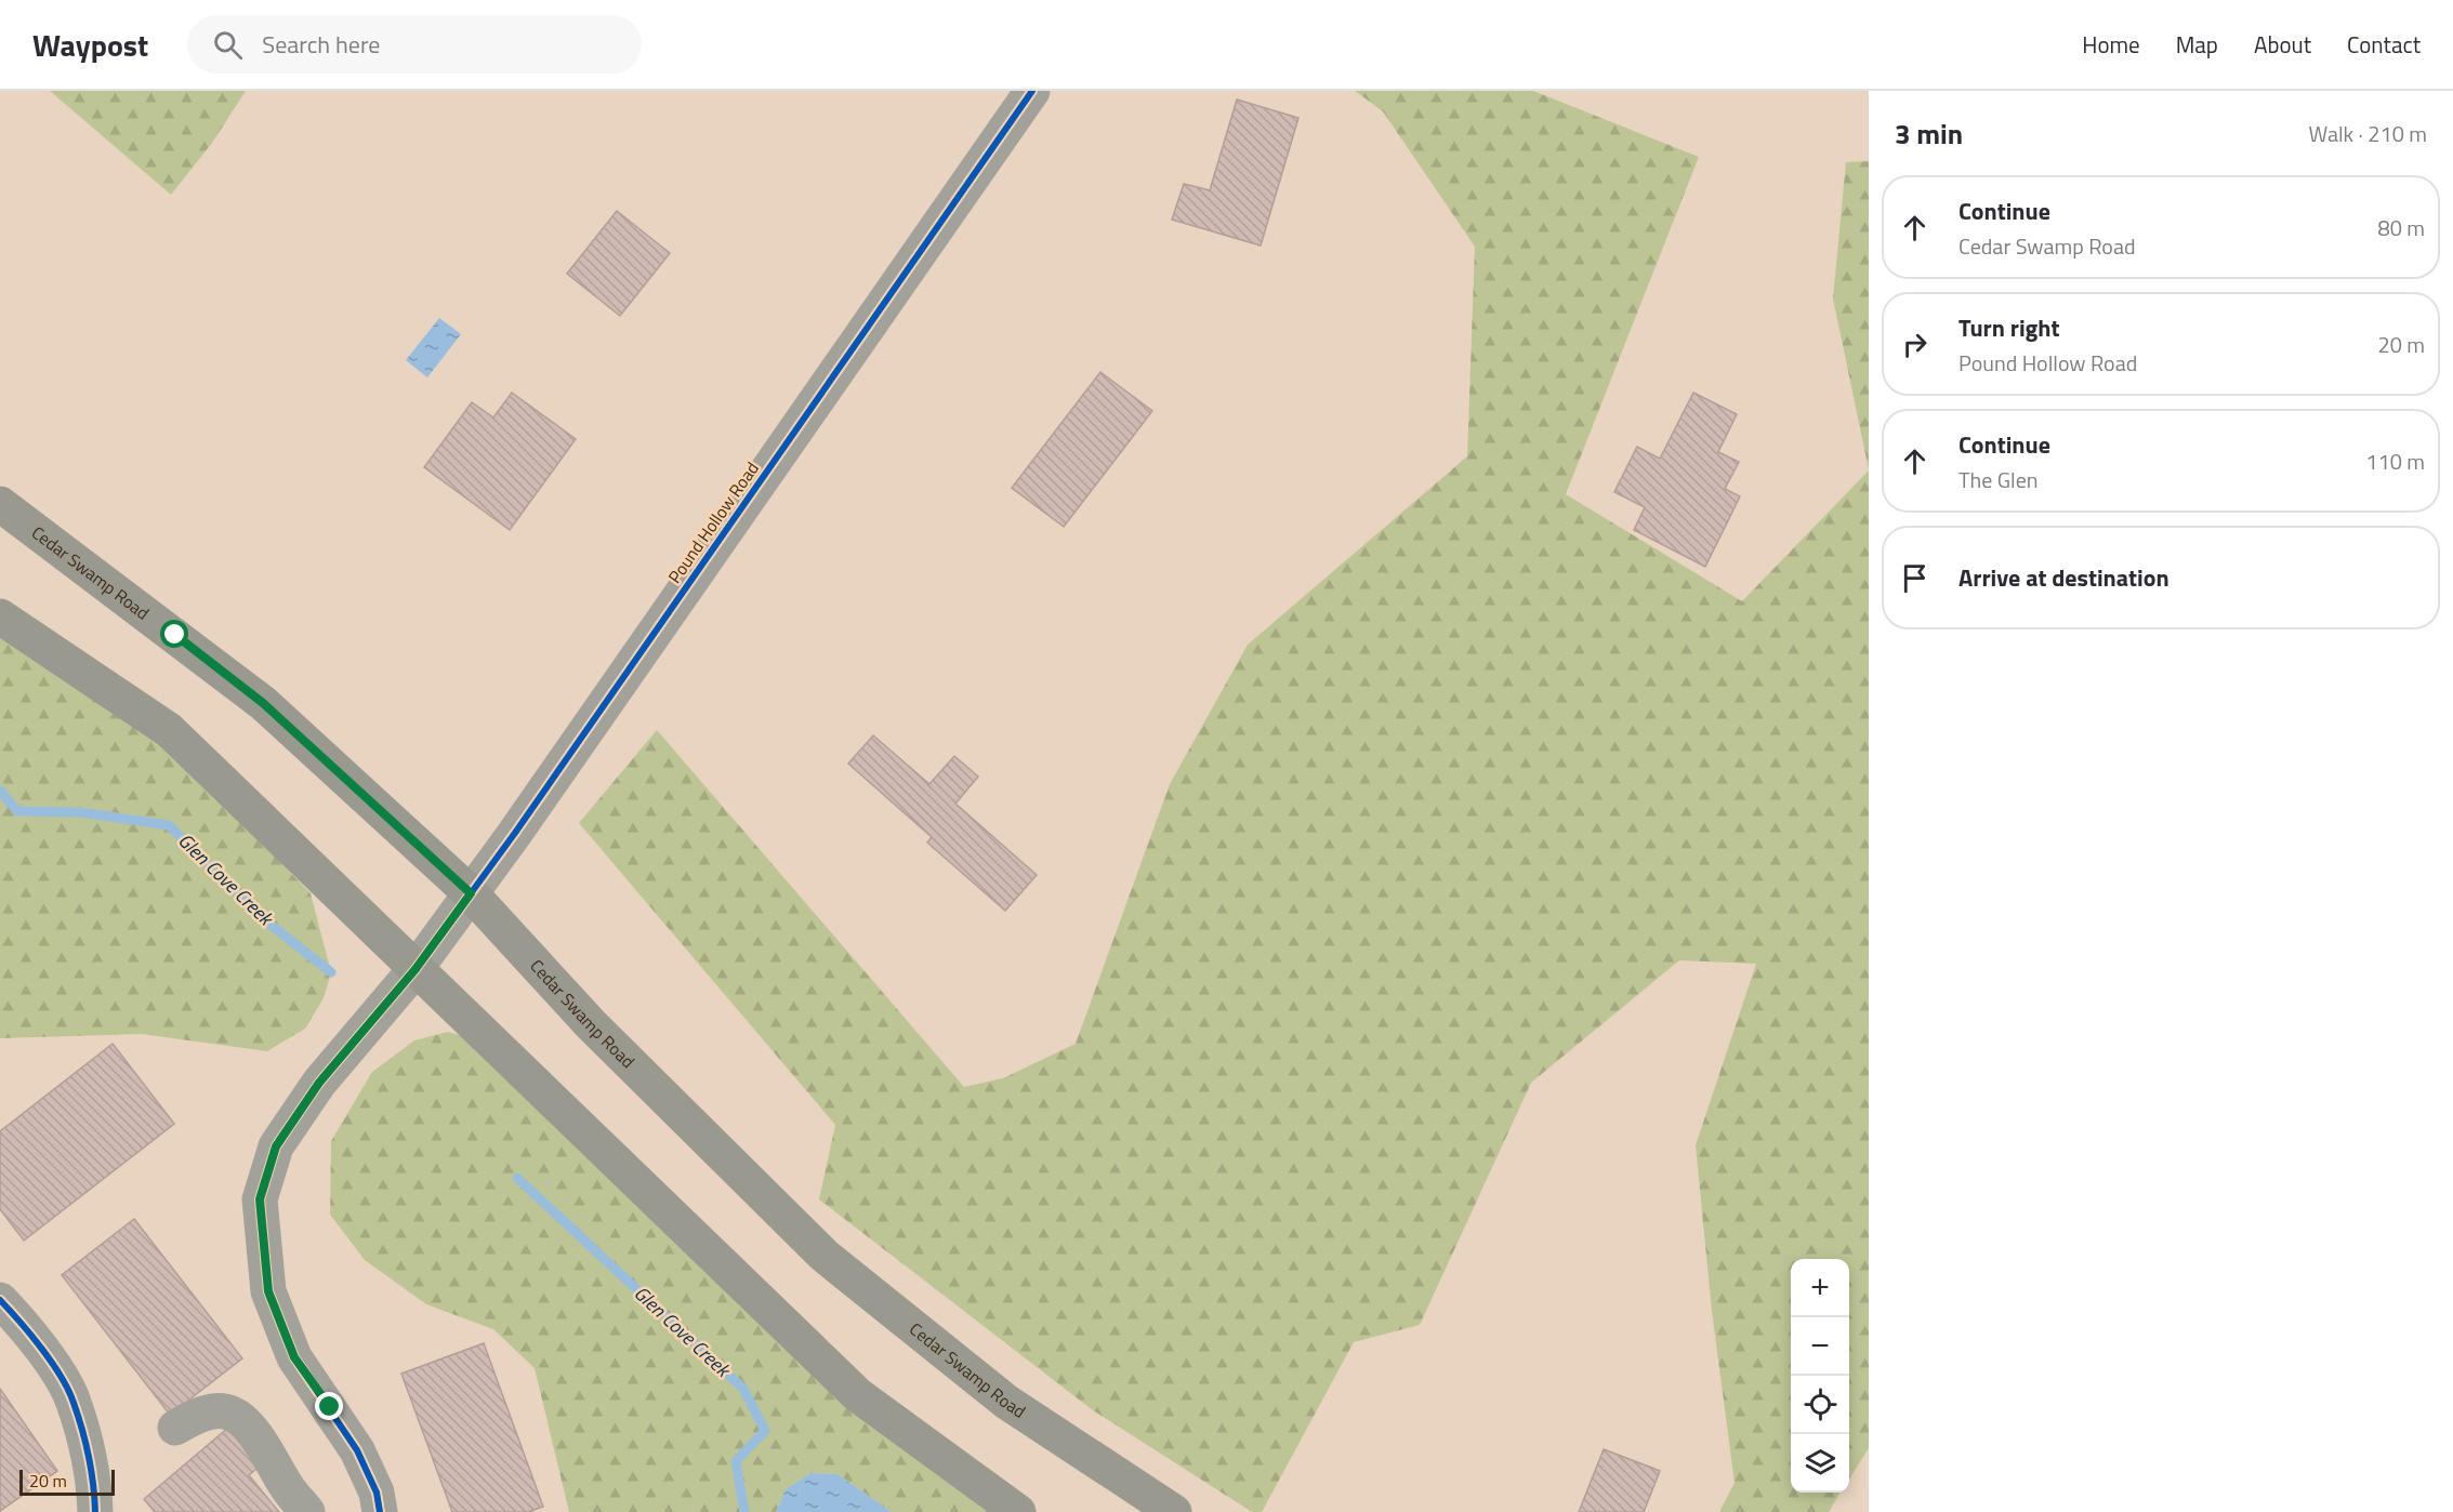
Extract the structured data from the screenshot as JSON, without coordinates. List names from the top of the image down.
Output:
{
  "streets": {
    "main road": ["Cedar Swamp Road"],
    "street": ["Pound Hollow Road"]
  },
  "crossings": [
    ["Pound Hollow Road", "Cedar Swamp Road"]
  ],
  "water": ["Glen Cove Creek"],
  "scale_bar": "20 m",
  "page": {
    "header": "Waypost",
    "search": "Search here",
    "nav": [
      "Home",
      "Map",
      "About",
      "Contact"
    ],
    "heading": ["3 min", "Walk · 210 m"],
    "list": [
      ["Continue", "Cedar Swamp Road", "80 m"],
      ["Turn right", "Pound Hollow Road", "20 m"],
      ["Continue", "The Glen", "110 m"],
      "Arrive at destination"
    ],
    "map_buttons": ["+", "−"],
    "scale": "20 m"
  }
}
